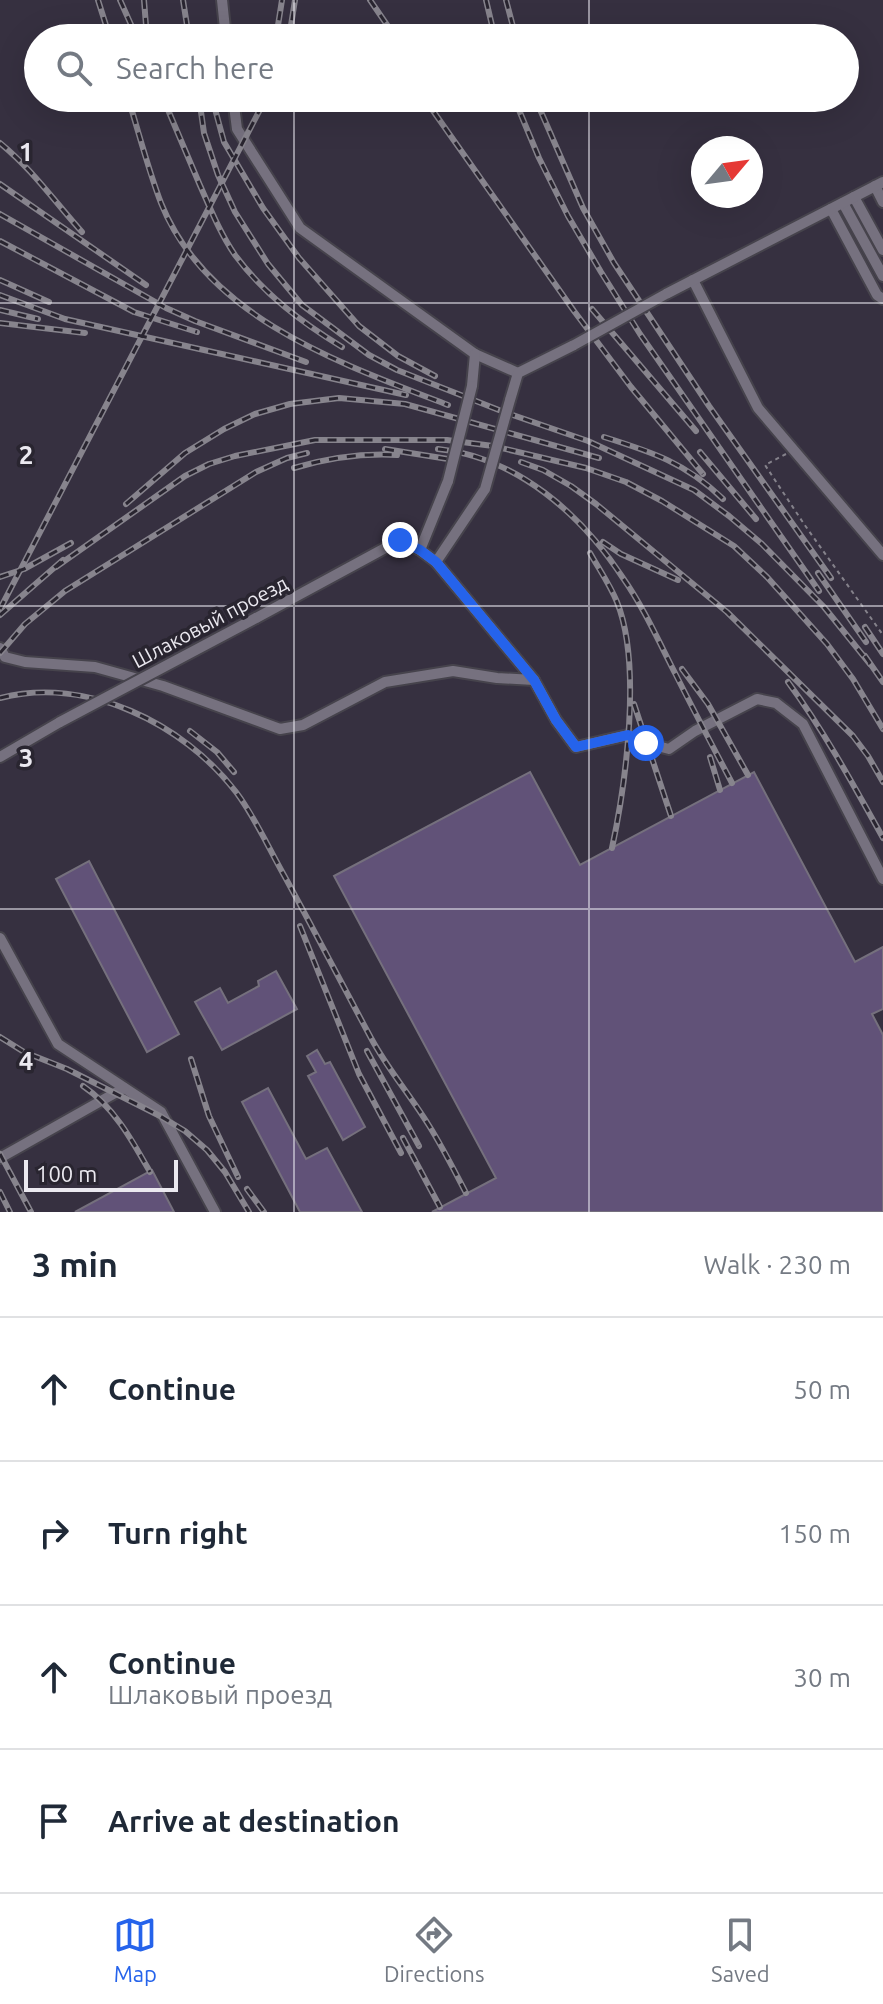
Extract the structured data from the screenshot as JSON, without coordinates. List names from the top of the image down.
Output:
{
  "streets": {
    "street": ["Шлаковый проезд"]
  },
  "scale_bar": "100 m",
  "north": "top right",
  "page": {
    "search": "Search here",
    "scale": "100 m",
    "heading": ["3 min", "Walk · 230 m"],
    "list": [
      ["Continue", "50 m"],
      ["Turn right", "150 m"],
      ["Continue", "Шлаковый проезд", "30 m"],
      "Arrive at destination"
    ],
    "nav": ["Map", "Directions", "Saved"]
  },
  "grid": {
    "rows": [
      "1",
      "2",
      "3",
      "4"
    ]
  }
}
